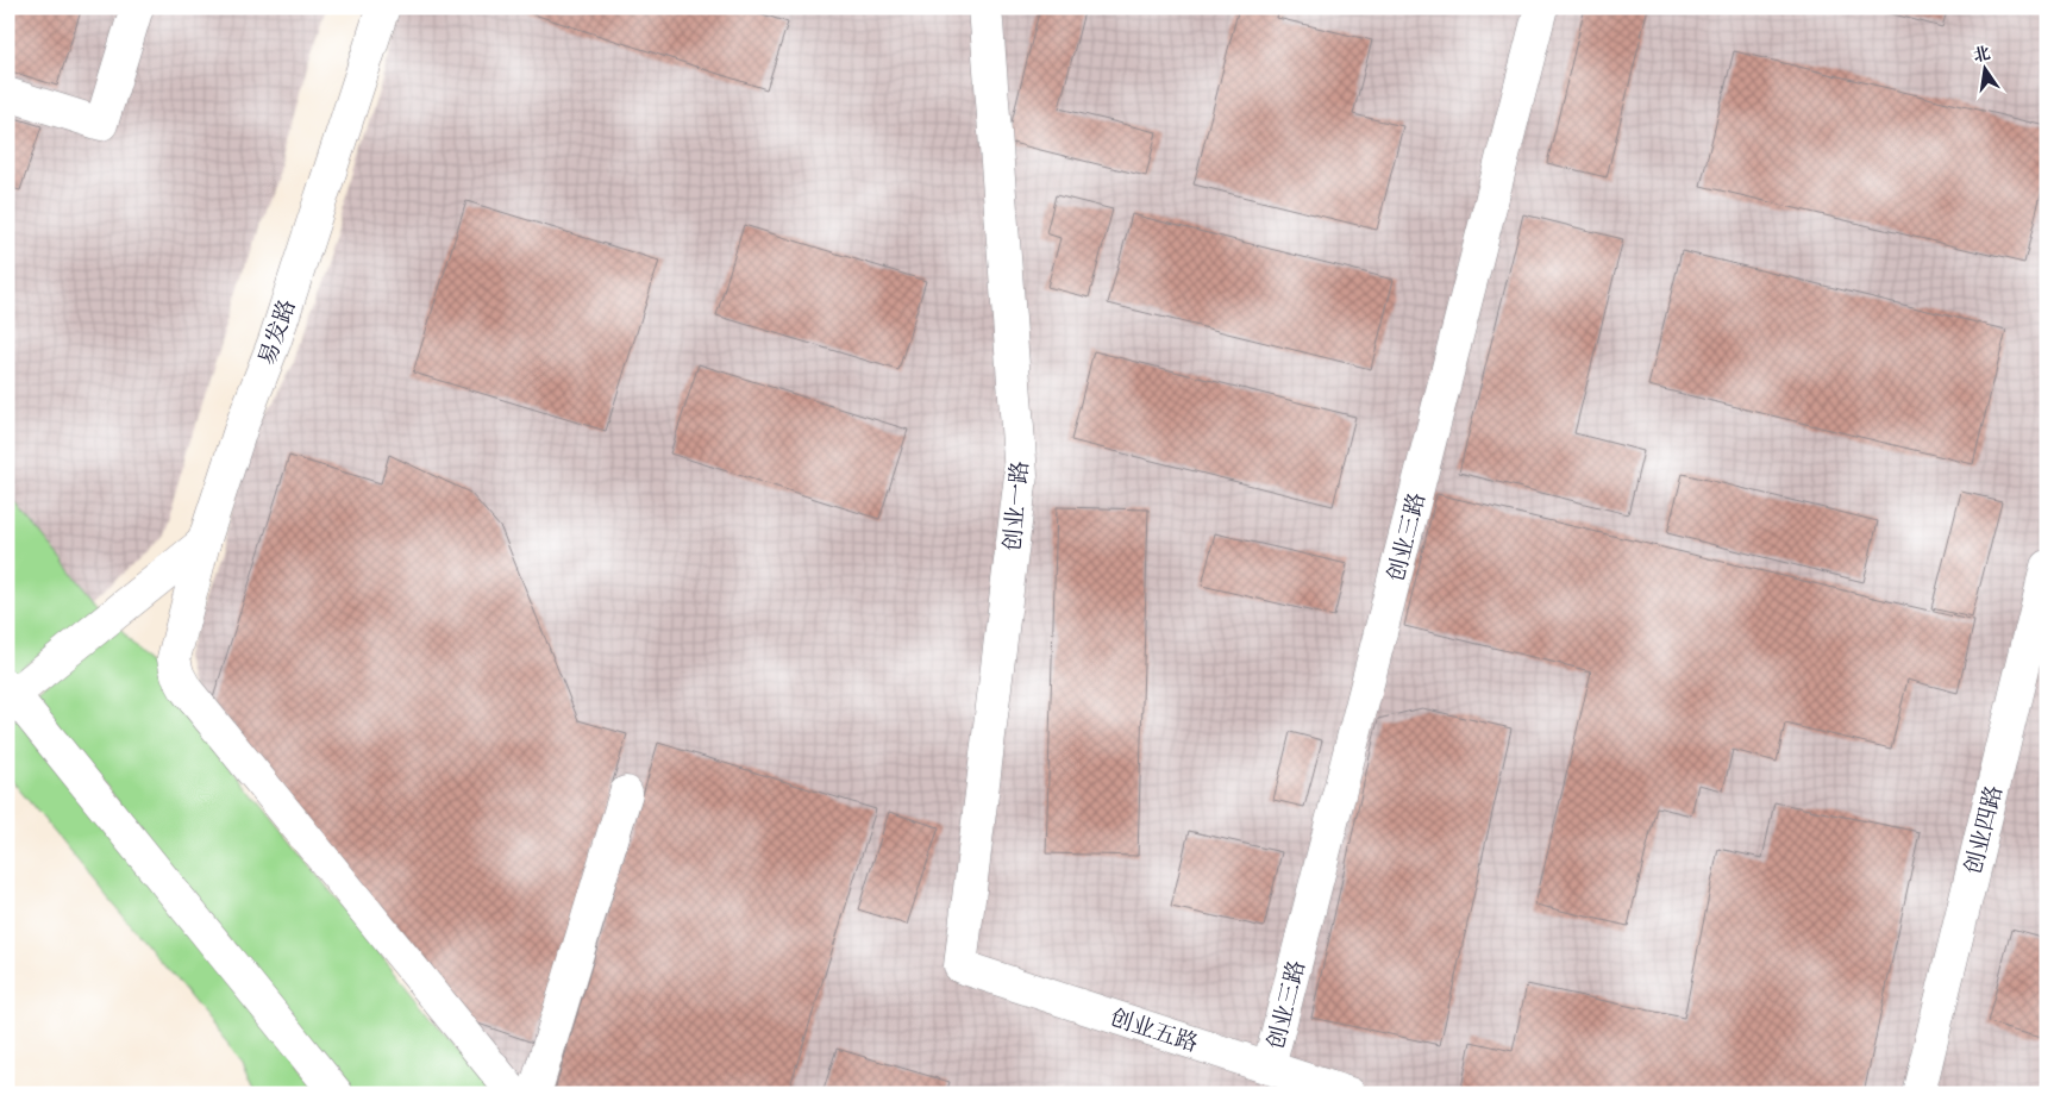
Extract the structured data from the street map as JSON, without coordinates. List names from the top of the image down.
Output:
{
  "streets": {
    "street": [
      "易发路",
      "创业一路",
      "创业三路",
      "创业四路",
      "创业五路"
    ]
  },
  "crossings": [
    ["创业一路", "创业五路"],
    ["创业三路", "创业五路"]
  ],
  "north": "top"
}
